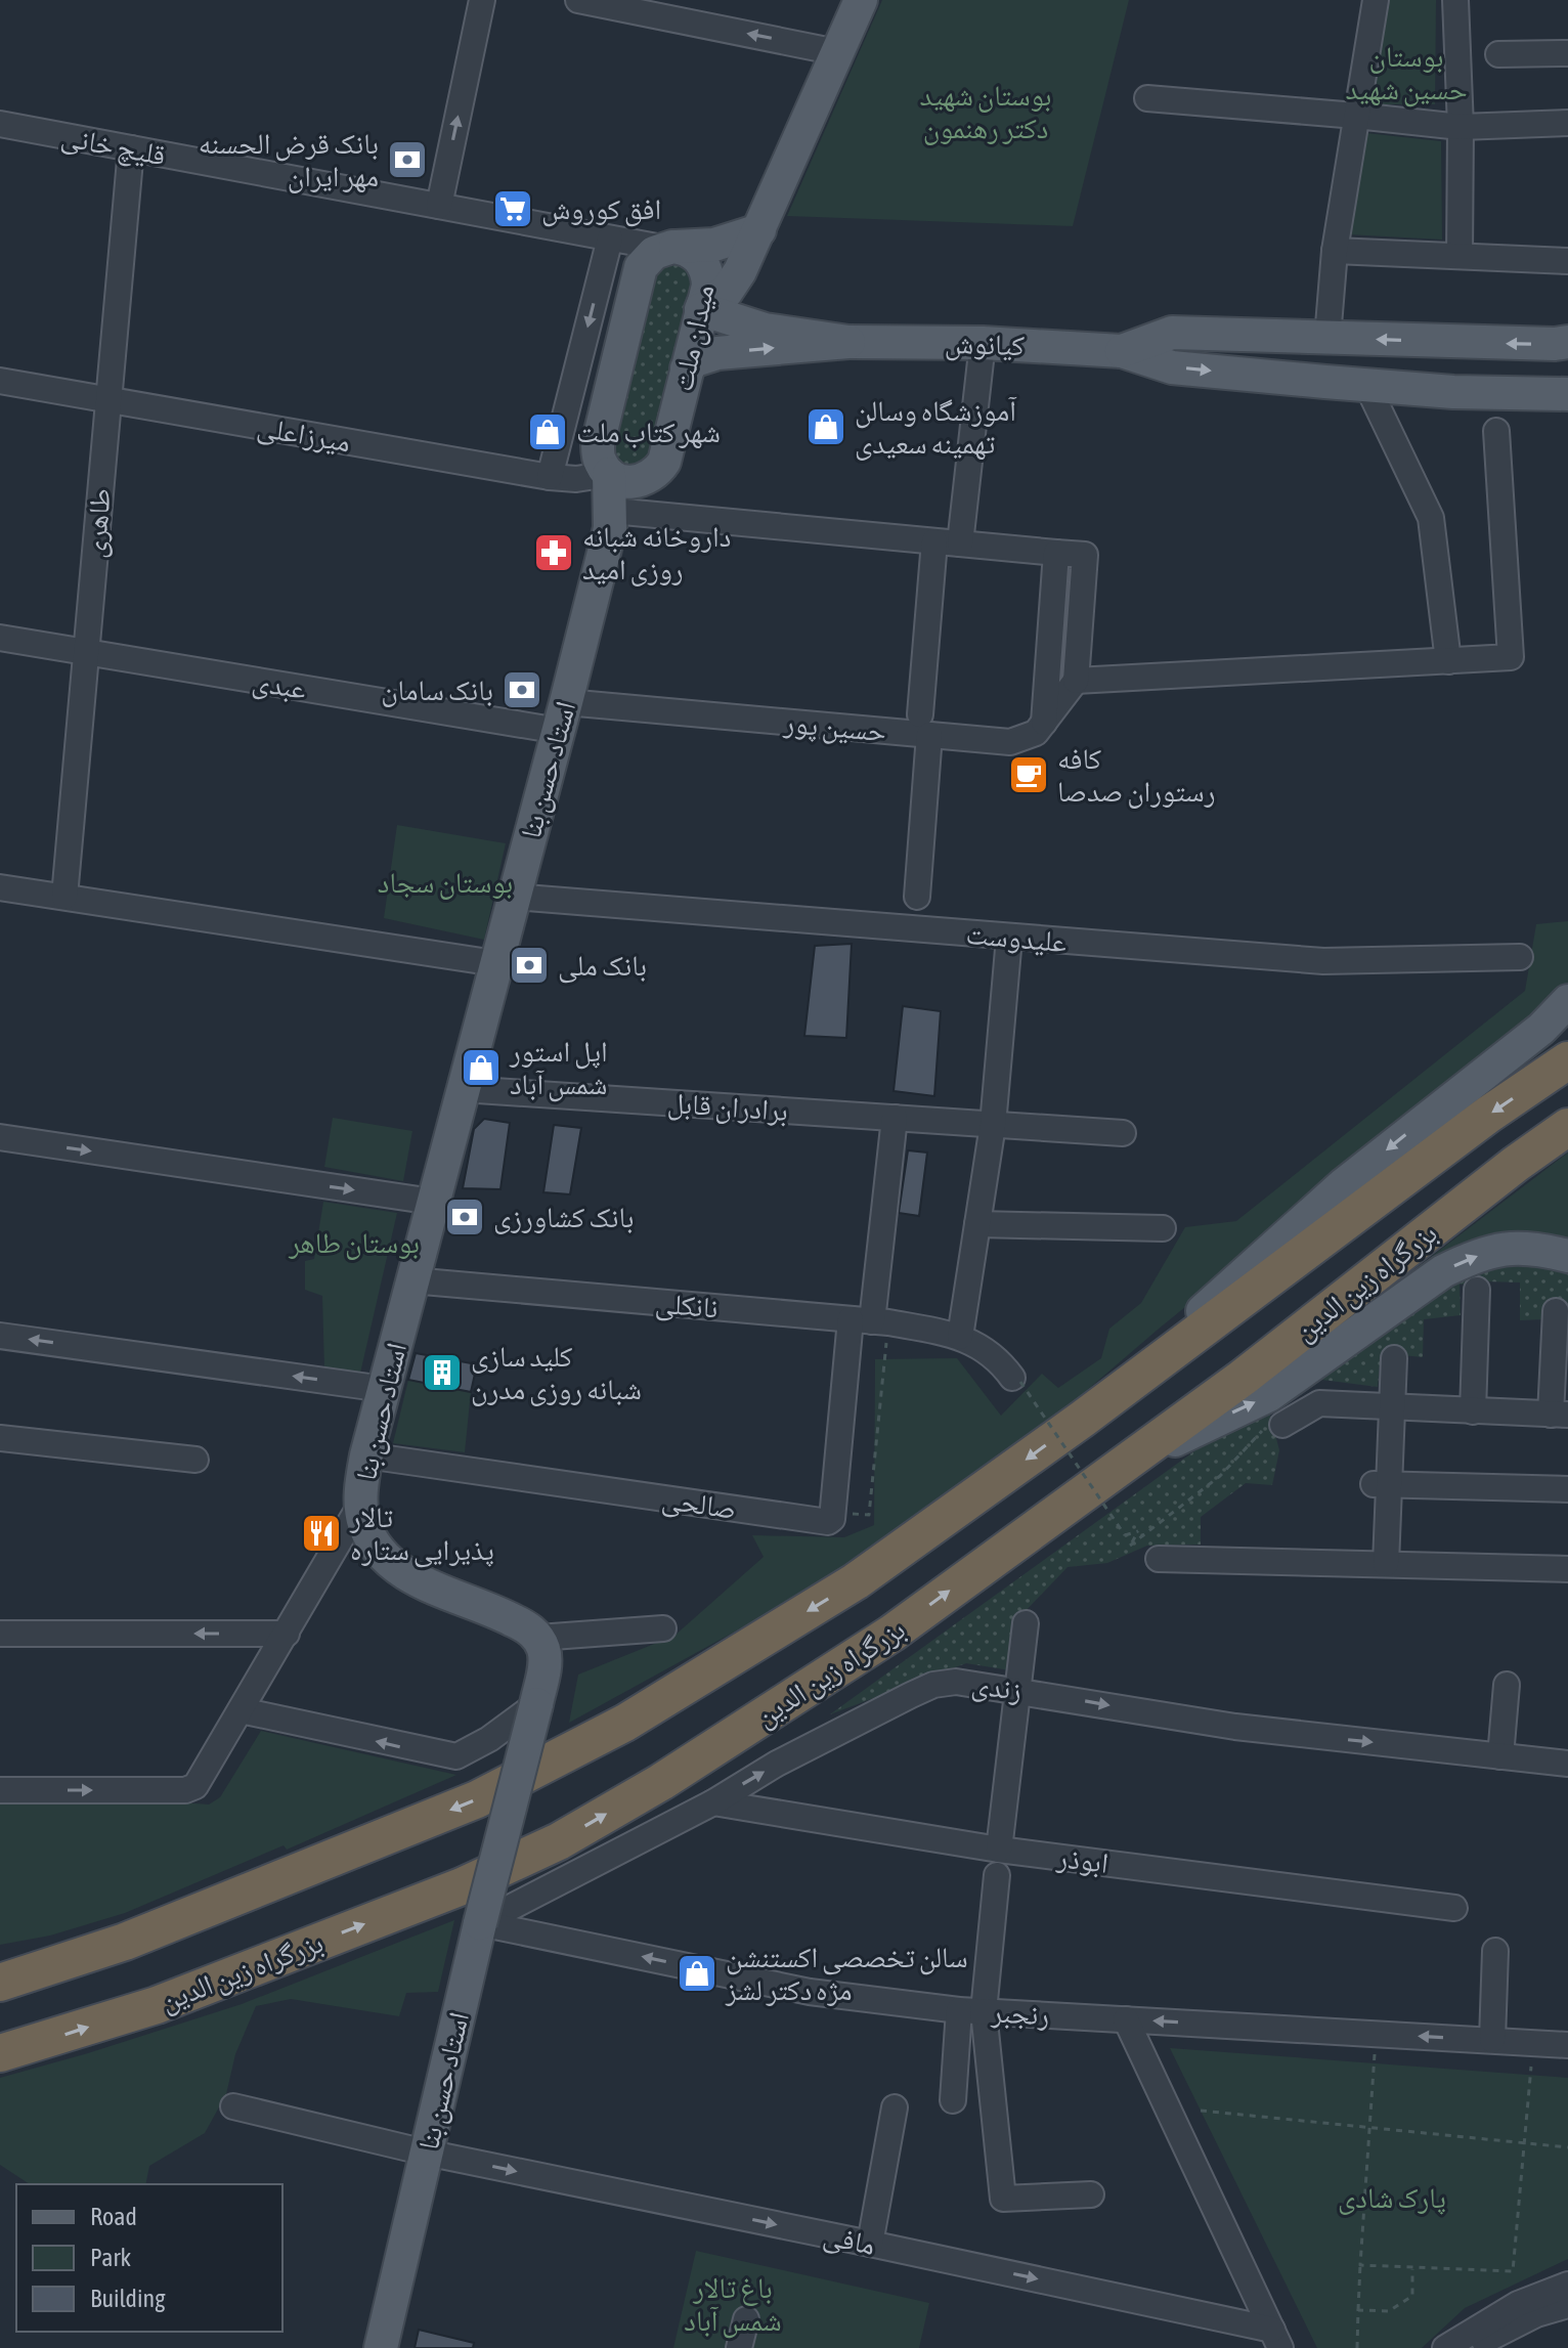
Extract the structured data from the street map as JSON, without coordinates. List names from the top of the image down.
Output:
{
  "streets": {
    "highway": ["بزرگراه زین الدین"],
    "main road": ["میدان ملت", "کیانوش", "استاد حسن بنا"],
    "street": [
      "قلیچ خانی",
      "میرزاعلی",
      "طاهری",
      "عبدی",
      "حسین پور",
      "علیدوست",
      "برادران قابل",
      "نانکلی",
      "صالحی",
      "زندی",
      "ابوذر",
      "رنجبر",
      "مافی"
    ]
  },
  "crossings": [
    ["قلیچ خانی", "میدان ملت"],
    ["قلیچ خانی", "طاهری"],
    ["میدان ملت", "کیانوش"],
    ["میدان ملت", "میرزاعلی"],
    ["میدان ملت", "استاد حسن بنا"],
    ["میرزاعلی", "طاهری"],
    ["طاهری", "عبدی"],
    ["عبدی", "حسین پور"],
    ["عبدی", "استاد حسن بنا"],
    ["حسین پور", "استاد حسن بنا"],
    ["استاد حسن بنا", "علیدوست"],
    ["استاد حسن بنا", "برادران قابل"],
    ["استاد حسن بنا", "نانکلی"],
    ["استاد حسن بنا", "صالحی"],
    ["استاد حسن بنا", "زندی"],
    ["استاد حسن بنا", "رنجبر"],
    ["استاد حسن بنا", "مافی"],
    ["زندی", "ابوذر"],
    ["زندی", "رنجبر"]
  ],
  "one_way": ["رنجبر", "مافی"],
  "parks": [
    "بوستان حسین شهید",
    "بوستان شهید دکتر رهنمون",
    "بوستان سجاد",
    "بوستان طاهر",
    "پارک شادی",
    "باغ تالار شمس آباد"
  ],
  "places": {
    "bank": [
      "بانک قرض الحسنه مهر ایران",
      "بانک سامان",
      "بانک ملی",
      "بانک کشاورزی"
    ],
    "supermarket": ["افق کوروش"],
    "shop": [
      "آموزشگاه وسالن تهمینه سعیدی",
      "شهر کتاب ملت",
      "اپل استور شمس آباد",
      "سالن تخصصی اکستنشن مژه دکتر لشز"
    ],
    "pharmacy": ["داروخانه شبانه روزی امید"],
    "cafe": ["کافه رستوران صدصا"],
    "building": ["کلید سازی شبانه روزی مدرن"],
    "restaurant": ["تالار پذیرایی ستاره"]
  },
  "legend": ["Road", "Park", "Building"]
}
